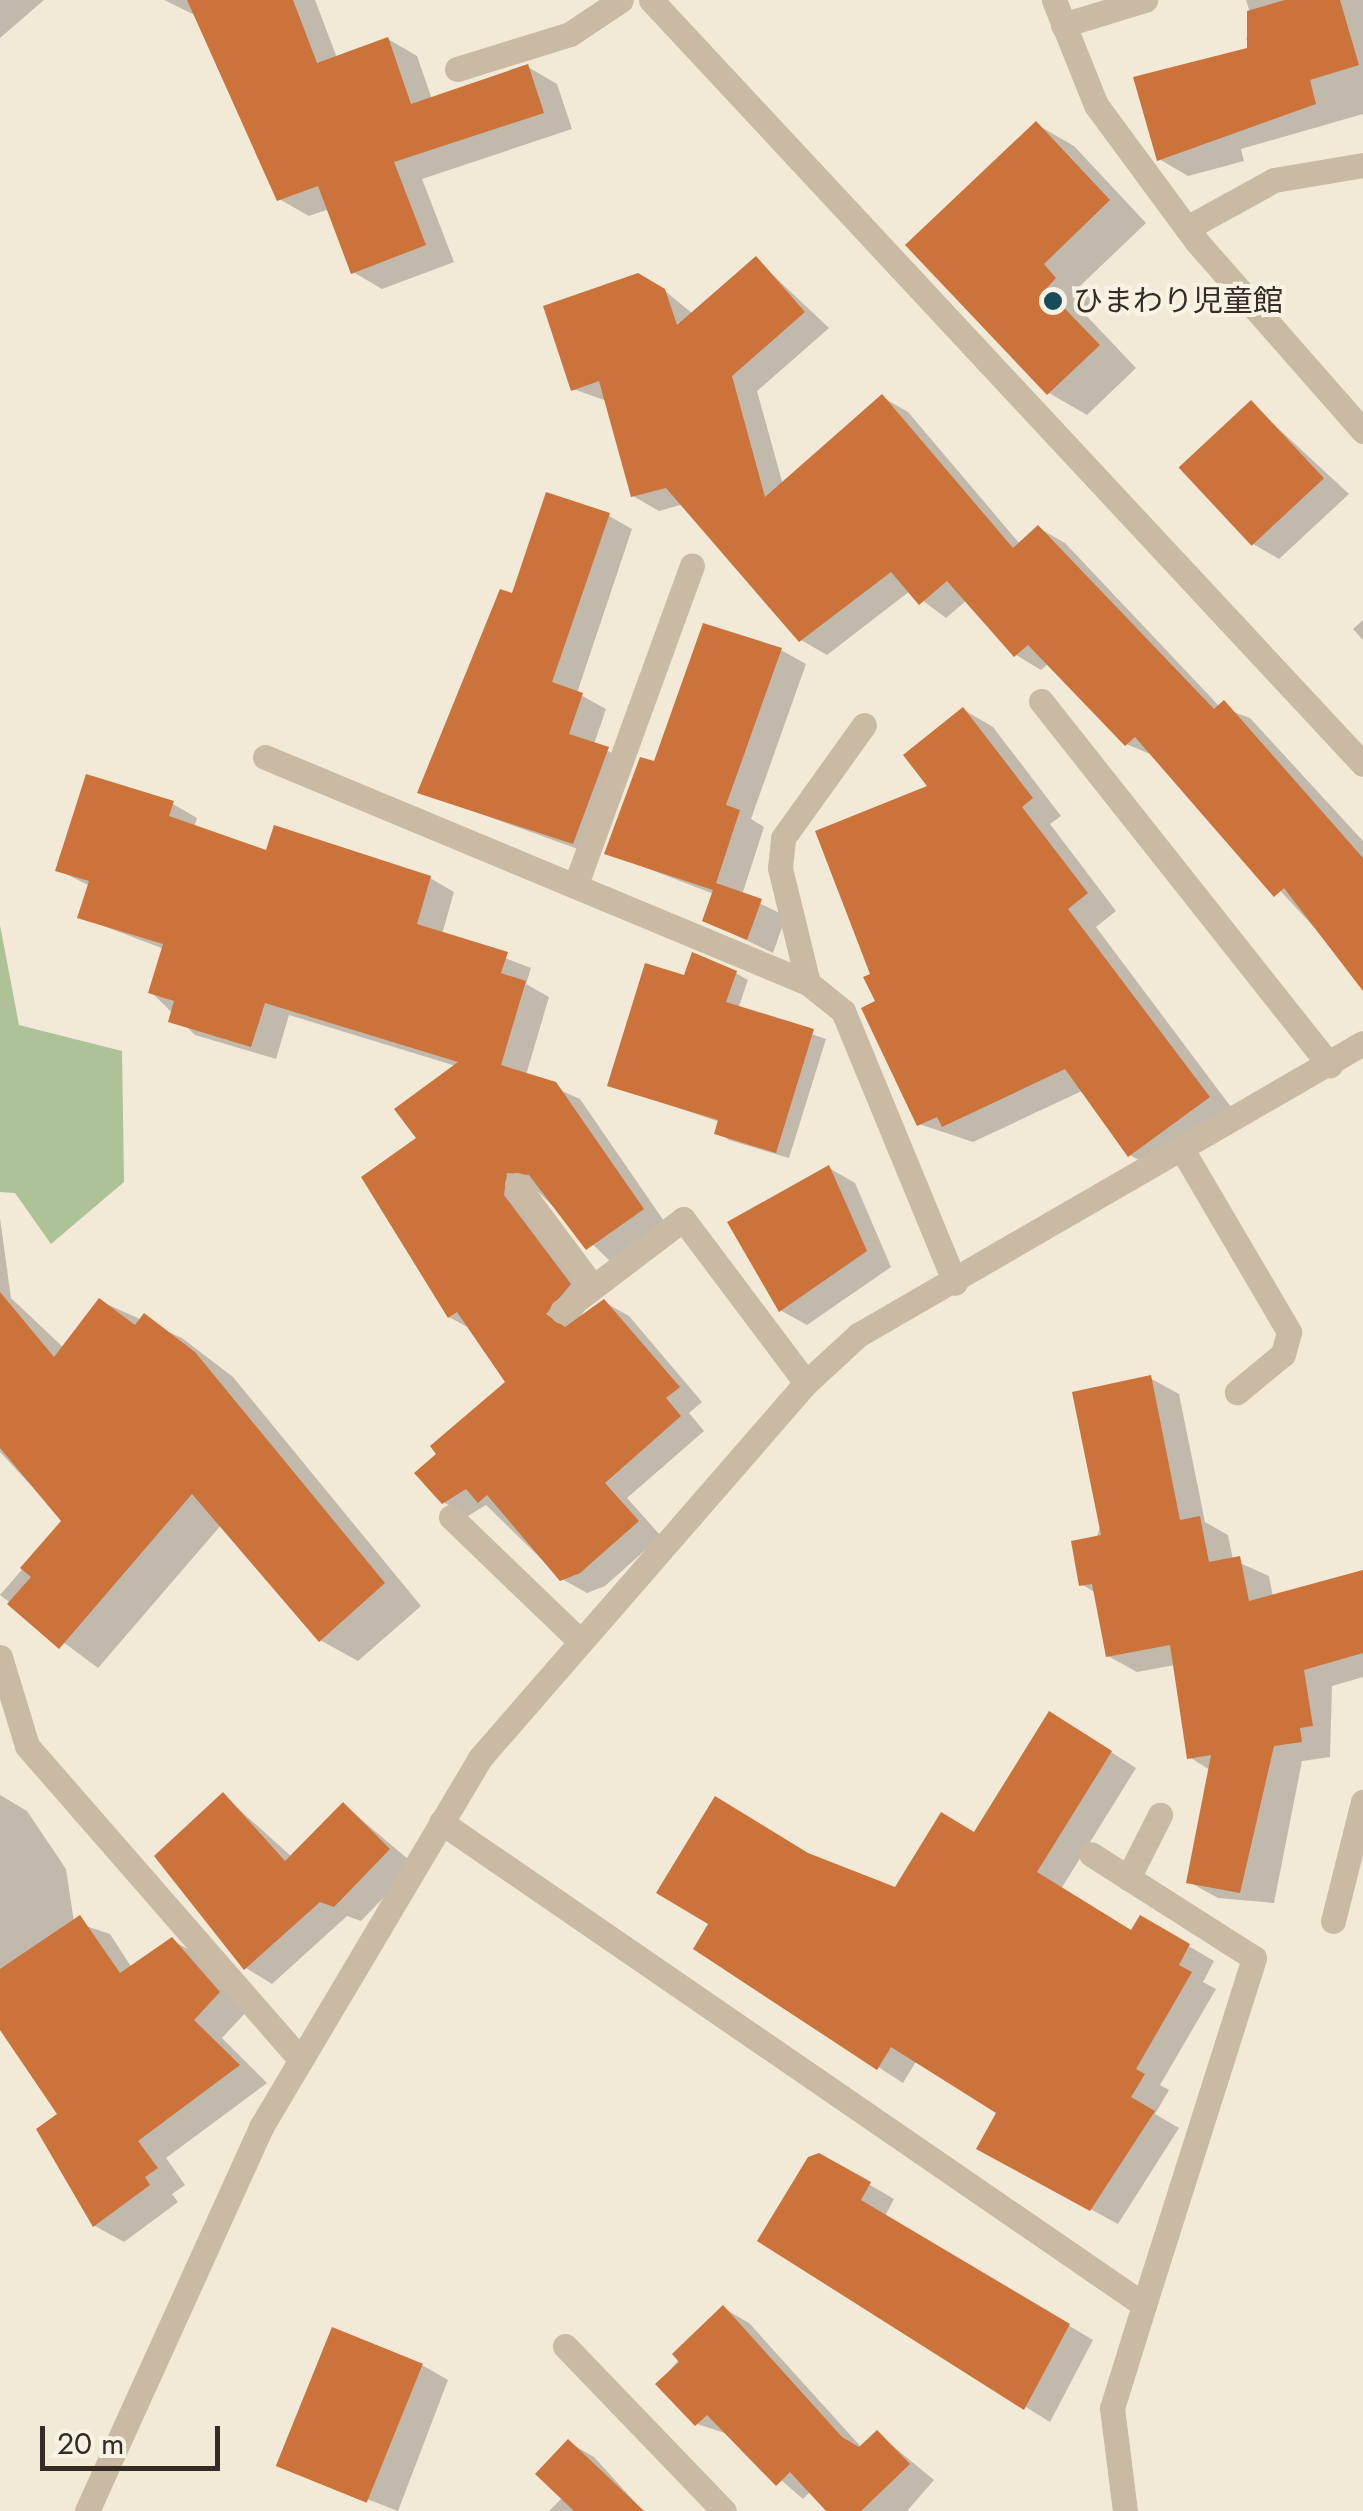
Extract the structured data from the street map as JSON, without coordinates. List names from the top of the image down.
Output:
{
  "places": ["ひまわり児童館"],
  "scale_bar": "20 m"
}
